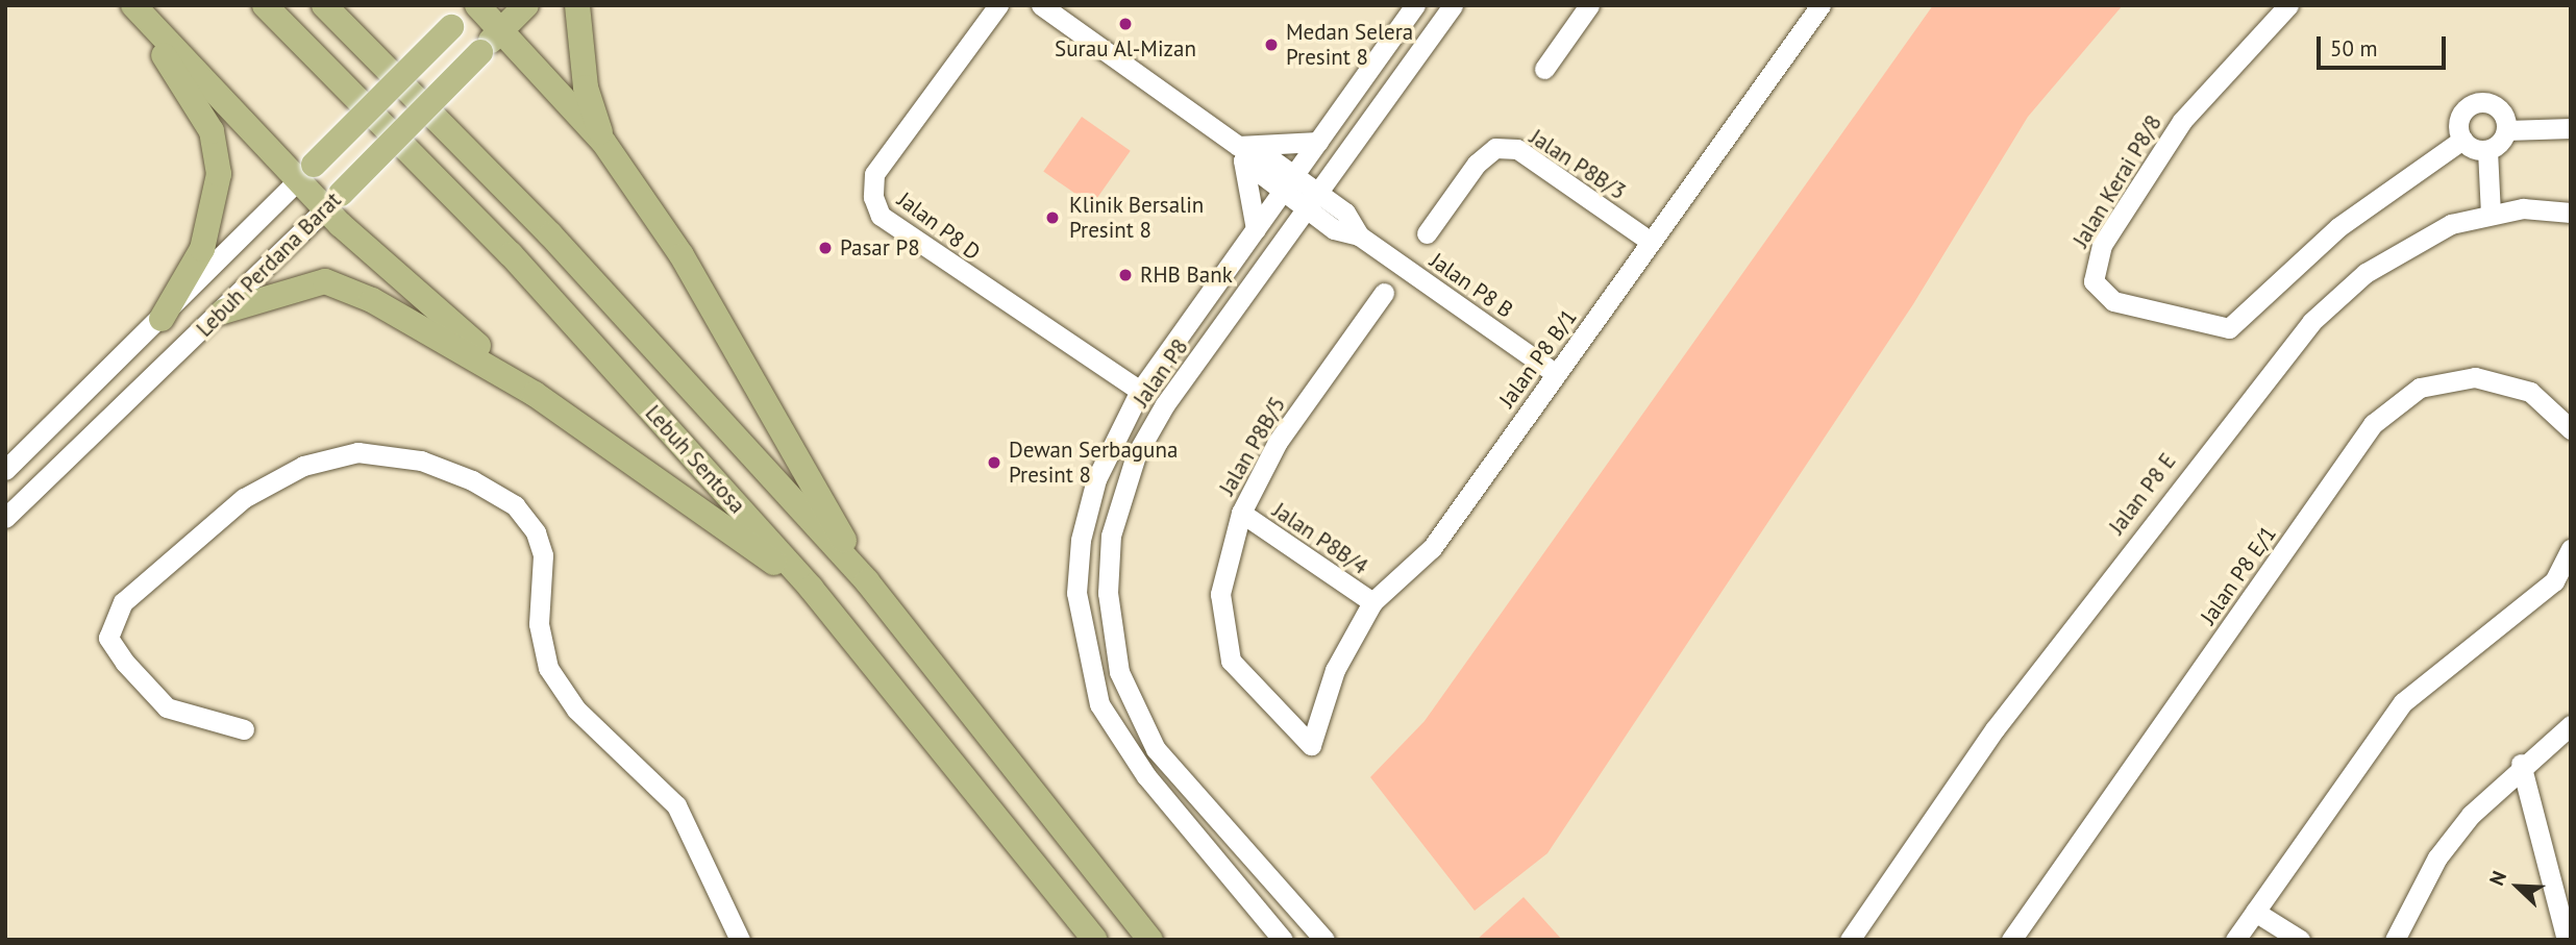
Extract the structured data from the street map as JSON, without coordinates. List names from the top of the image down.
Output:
{
  "streets": {
    "main road": ["Lebuh Perdana Barat", "Lebuh Sentosa"],
    "street": [
      "Jalan P8B/3",
      "Jalan Kerai P8/8",
      "Jalan P8 D",
      "Jalan P8 B",
      "Jalan P8 B/1",
      "Jalan P8",
      "Jalan P8B/5",
      "Jalan P8 E",
      "Jalan P8B/4",
      "Jalan P8 E/1"
    ]
  },
  "crossings": [
    ["Jalan P8B/3", "Jalan P8 B/1"],
    ["Jalan P8 D", "Jalan P8"],
    ["Jalan P8 B", "Jalan P8 B/1"],
    ["Jalan P8 B", "Jalan P8"],
    ["Jalan P8 B/1", "Jalan P8B/5"],
    ["Jalan P8 B/1", "Jalan P8B/4"],
    ["Jalan P8B/5", "Jalan P8B/4"]
  ],
  "places": [
    "Surau Al-Mizan",
    "Medan Selera Presint 8",
    "Klinik Bersalin Presint 8",
    "Pasar P8",
    "RHB Bank",
    "Dewan Serbaguna Presint 8"
  ],
  "scale_bar": "50 m",
  "north": "top left"
}
